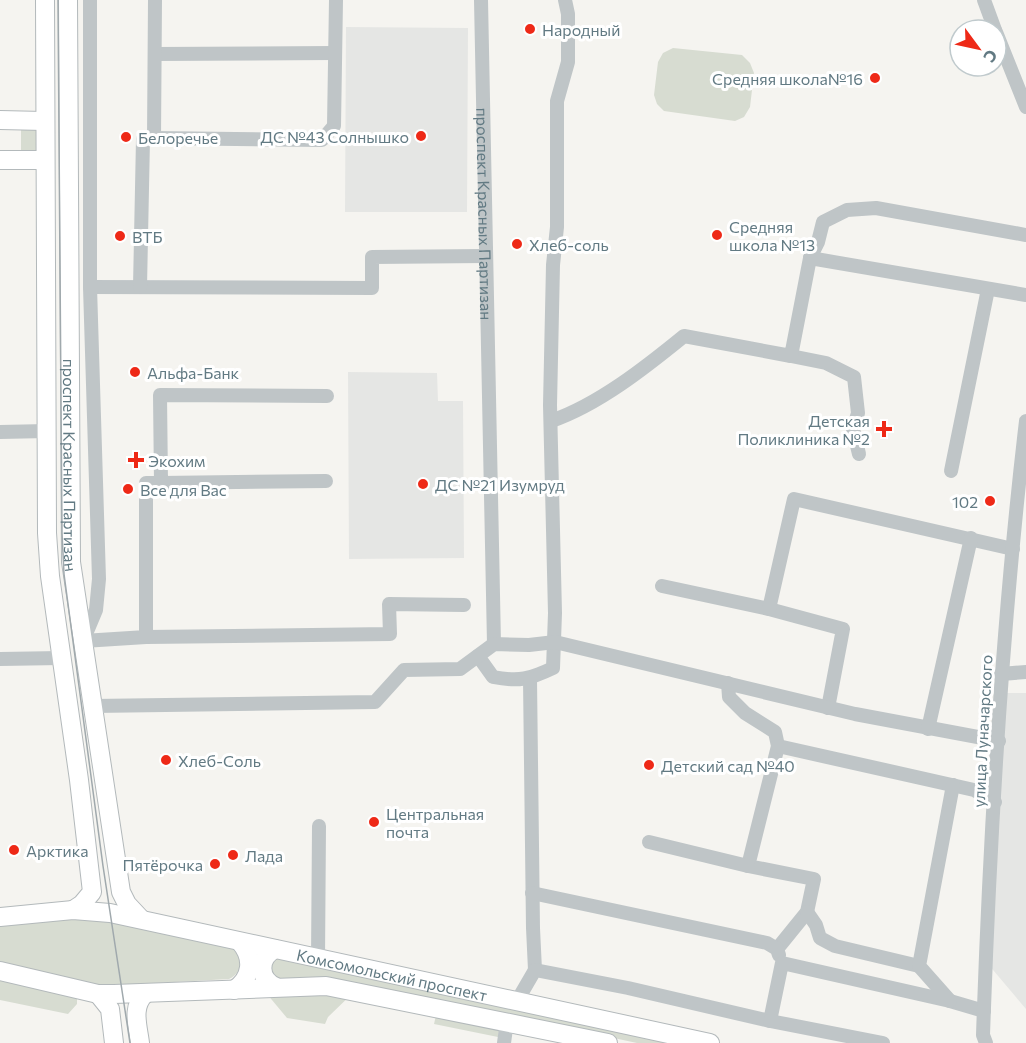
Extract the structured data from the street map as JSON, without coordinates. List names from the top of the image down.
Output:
{
  "streets": {
    "main road": ["проспект Красных Партизан", "Комсомольский проспект"],
    "street": ["улица Луначарского"]
  },
  "crossings": [
    ["проспект Красных Партизан", "Комсомольский проспект"]
  ],
  "places": {
    "other": [
      "Народный",
      "Средняя школа№16",
      "ДС №43 Солнышко",
      "Белоречье",
      "Средняя школа №13",
      "ВТБ",
      "Хлеб-соль",
      "Альфа-Банк",
      "ДС №21 Изумруд",
      "Все для Вас",
      "102",
      "Хлеб-Соль",
      "Детский сад №40",
      "Центральная почта",
      "Арктика",
      "Лада",
      "Пятёрочка"
    ],
    "health": ["Детская Поликлиника №2", "Экохим"]
  },
  "north": "bottom right"
}
